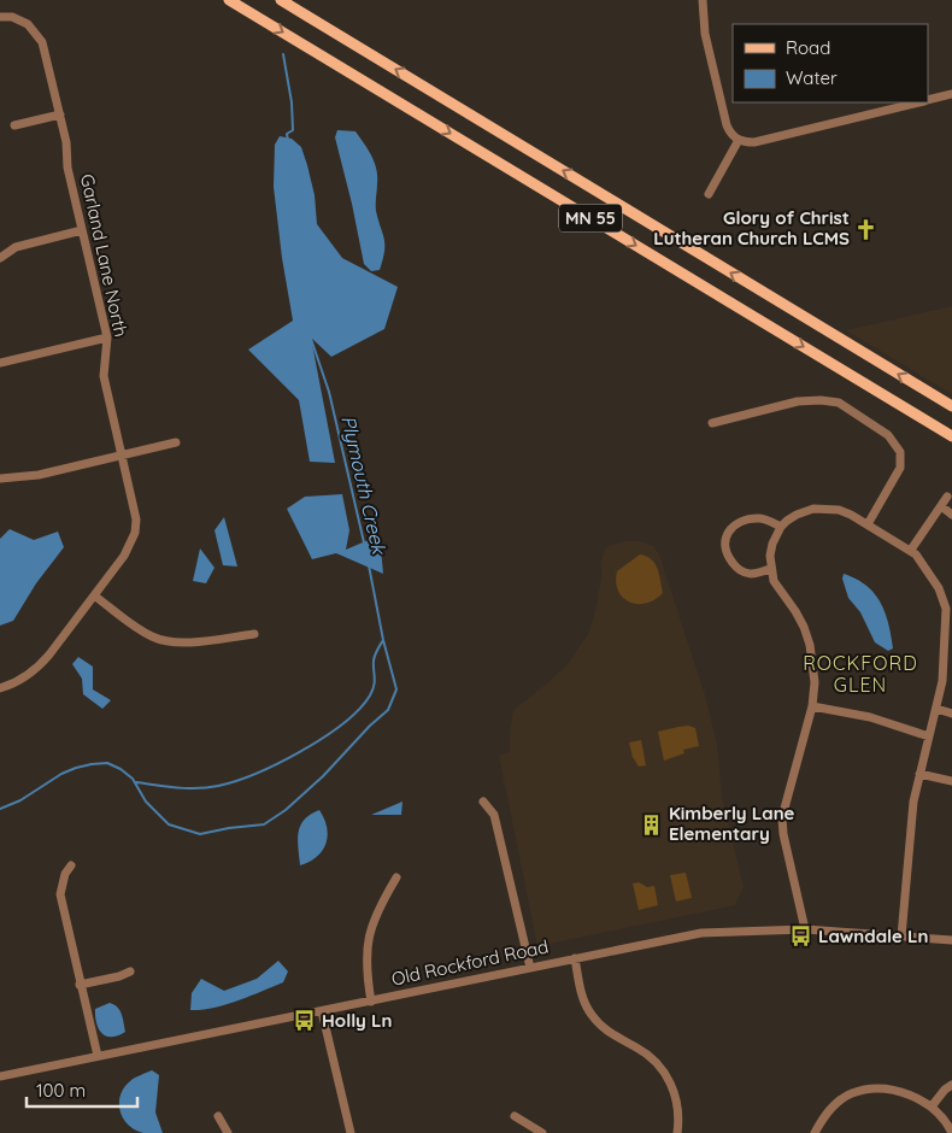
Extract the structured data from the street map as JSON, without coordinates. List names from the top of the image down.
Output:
{
  "streets": {
    "main road": ["MN 55"],
    "street": ["Garland Lane North", "Old Rockford Road"]
  },
  "districts": ["ROCKFORD GLEN"],
  "water": ["Plymouth Creek"],
  "places": {
    "church": ["Glory of Christ Lutheran Church LCMS"],
    "building": ["Kimberly Lane Elementary"],
    "bus stop": ["Lawndale Ln", "Holly Ln"]
  },
  "legend": ["Road", "Water"],
  "scale_bar": "100 m"
}
